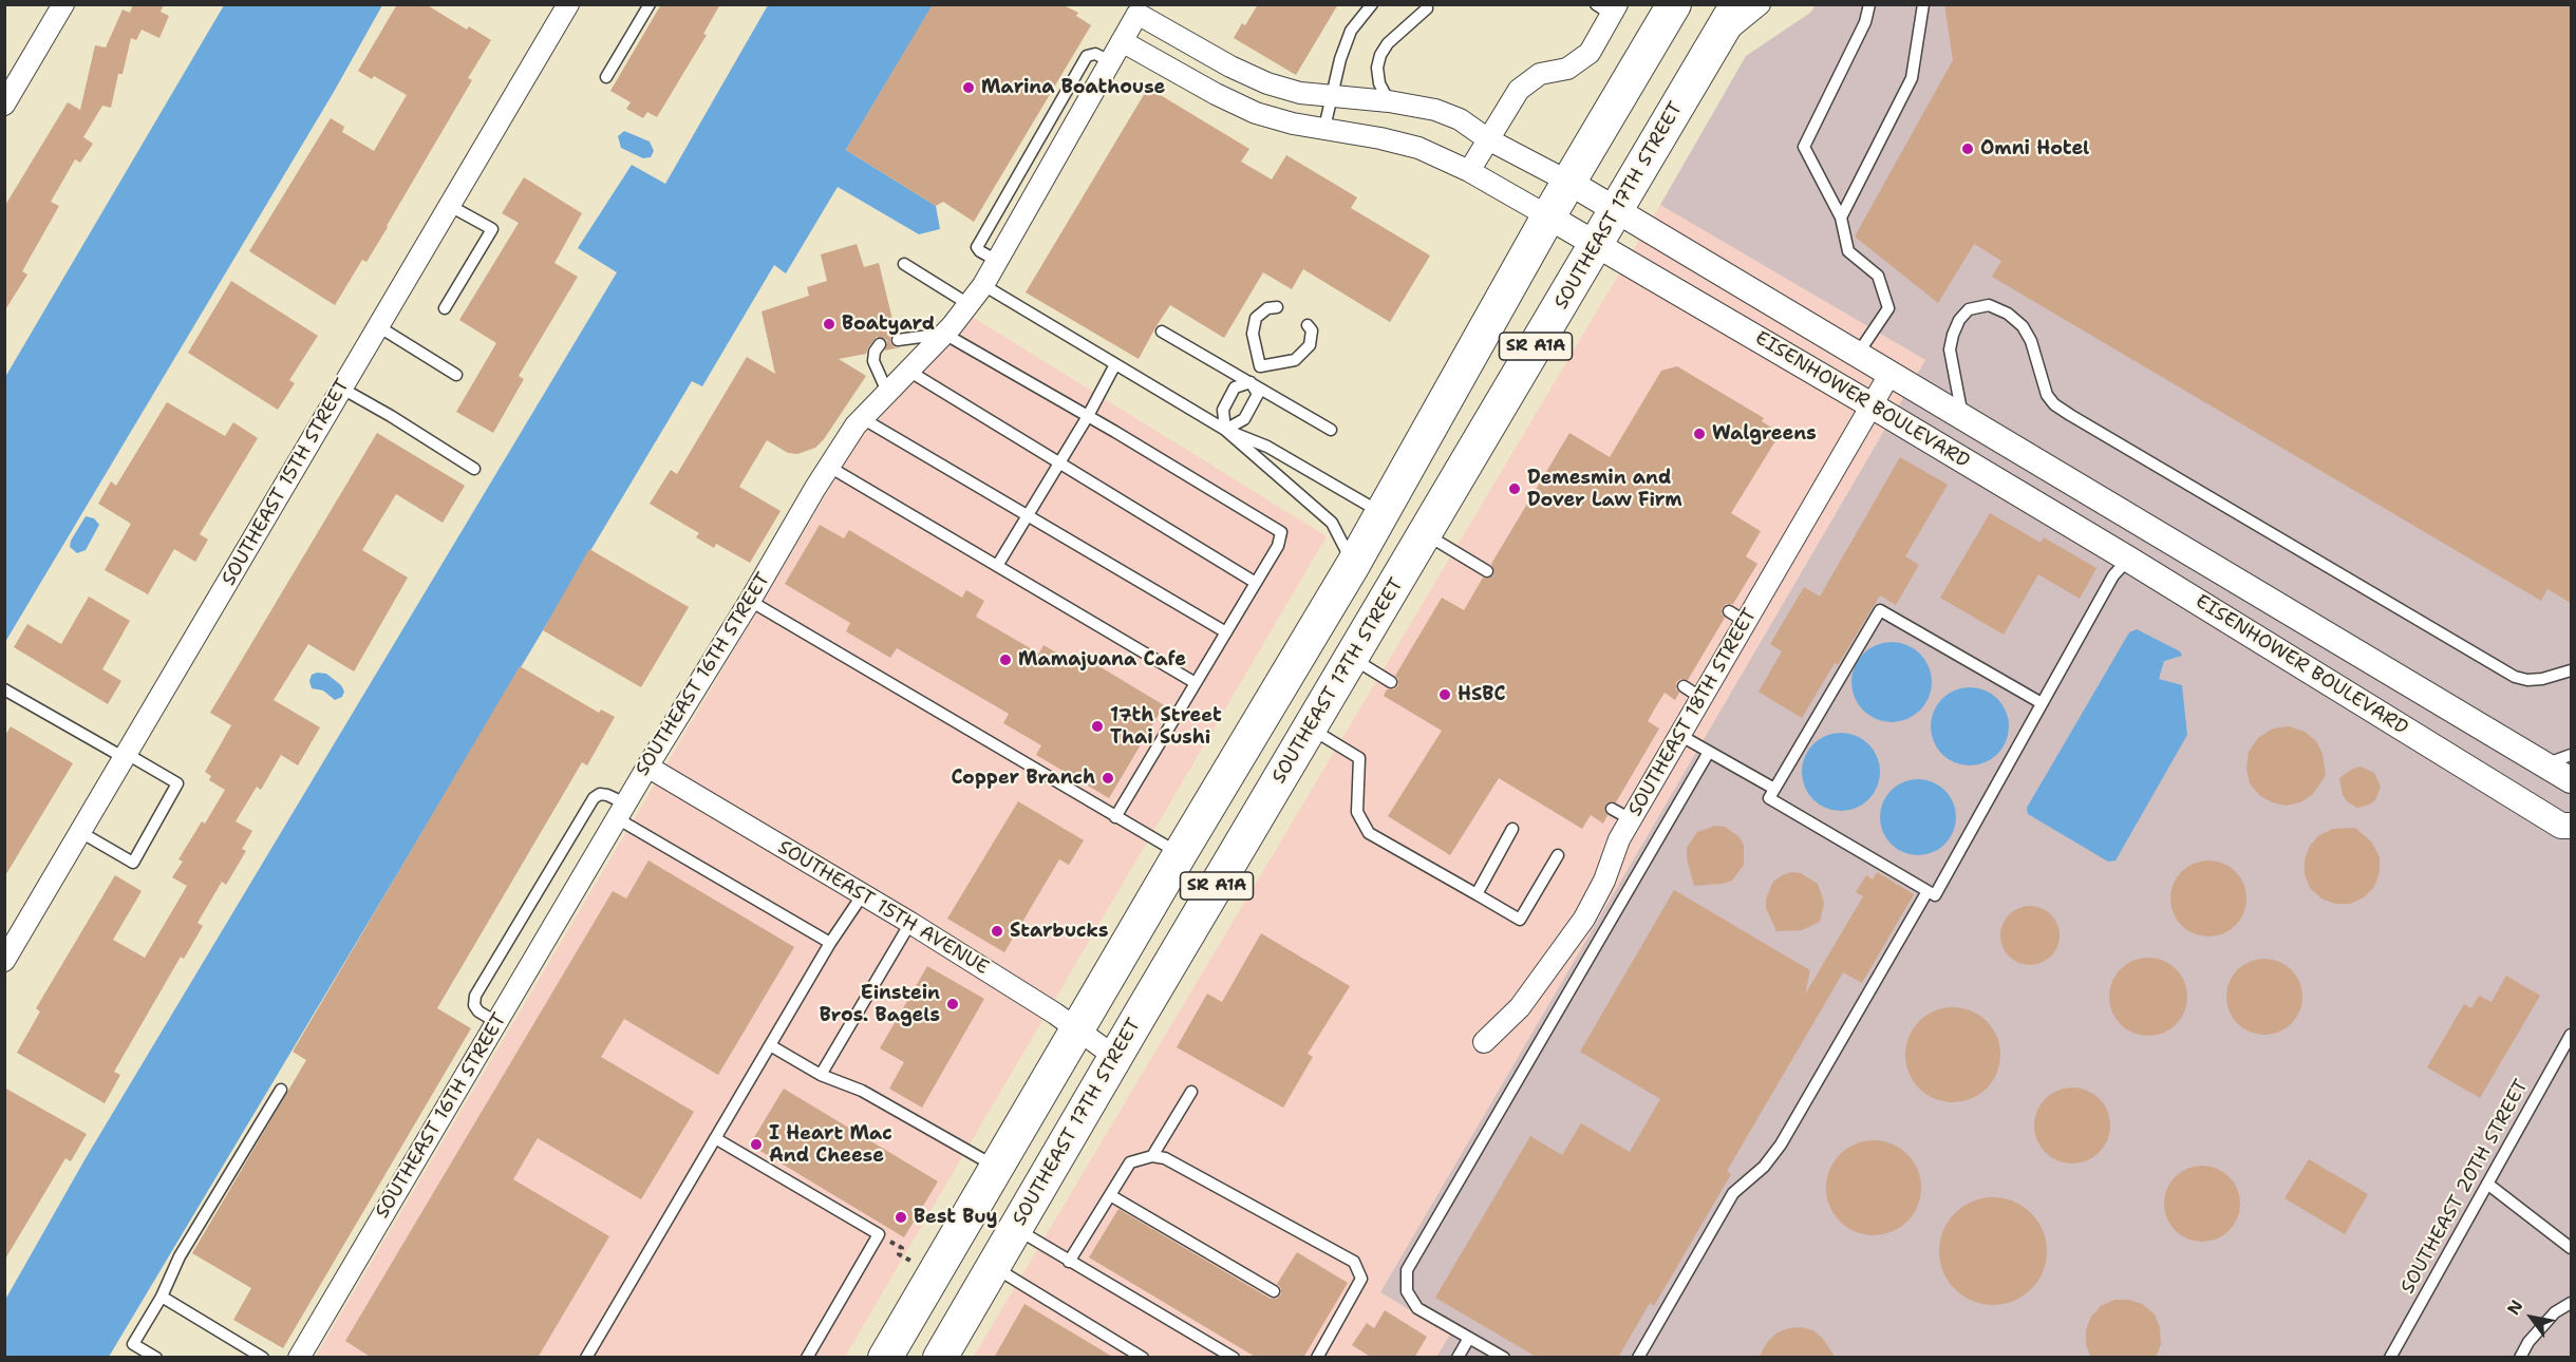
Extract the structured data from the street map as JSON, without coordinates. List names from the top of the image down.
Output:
{
  "streets": {
    "main road": ["SOUTHEAST 17TH STREET", "SR A1A"],
    "street": [
      "EISENHOWER BOULEVARD",
      "SOUTHEAST 15TH STREET",
      "SOUTHEAST 16TH STREET",
      "SOUTHEAST 18TH STREET",
      "SOUTHEAST 15TH AVENUE"
    ],
    "lane": ["SOUTHEAST 20TH STREET"]
  },
  "crossings": [
    ["SOUTHEAST 17TH STREET", "EISENHOWER BOULEVARD"],
    ["SOUTHEAST 17TH STREET", "SOUTHEAST 15TH AVENUE"],
    ["SR A1A", "EISENHOWER BOULEVARD"],
    ["SR A1A", "SOUTHEAST 15TH AVENUE"],
    ["EISENHOWER BOULEVARD", "SOUTHEAST 16TH STREET"],
    ["EISENHOWER BOULEVARD", "SOUTHEAST 18TH STREET"],
    ["SOUTHEAST 16TH STREET", "SOUTHEAST 15TH AVENUE"]
  ],
  "places": [
    "Marina Boathouse",
    "Omni Hotel",
    "Boatyard",
    "Walgreens",
    "Demesmin and Dover Law Firm",
    "Mamajuana Cafe",
    "HSBC",
    "17th Street Thai Sushi",
    "Copper Branch",
    "Starbucks",
    "Einstein Bros. Bagels",
    "I Heart Mac And Cheese",
    "Best Buy"
  ],
  "north": "top left"
}
